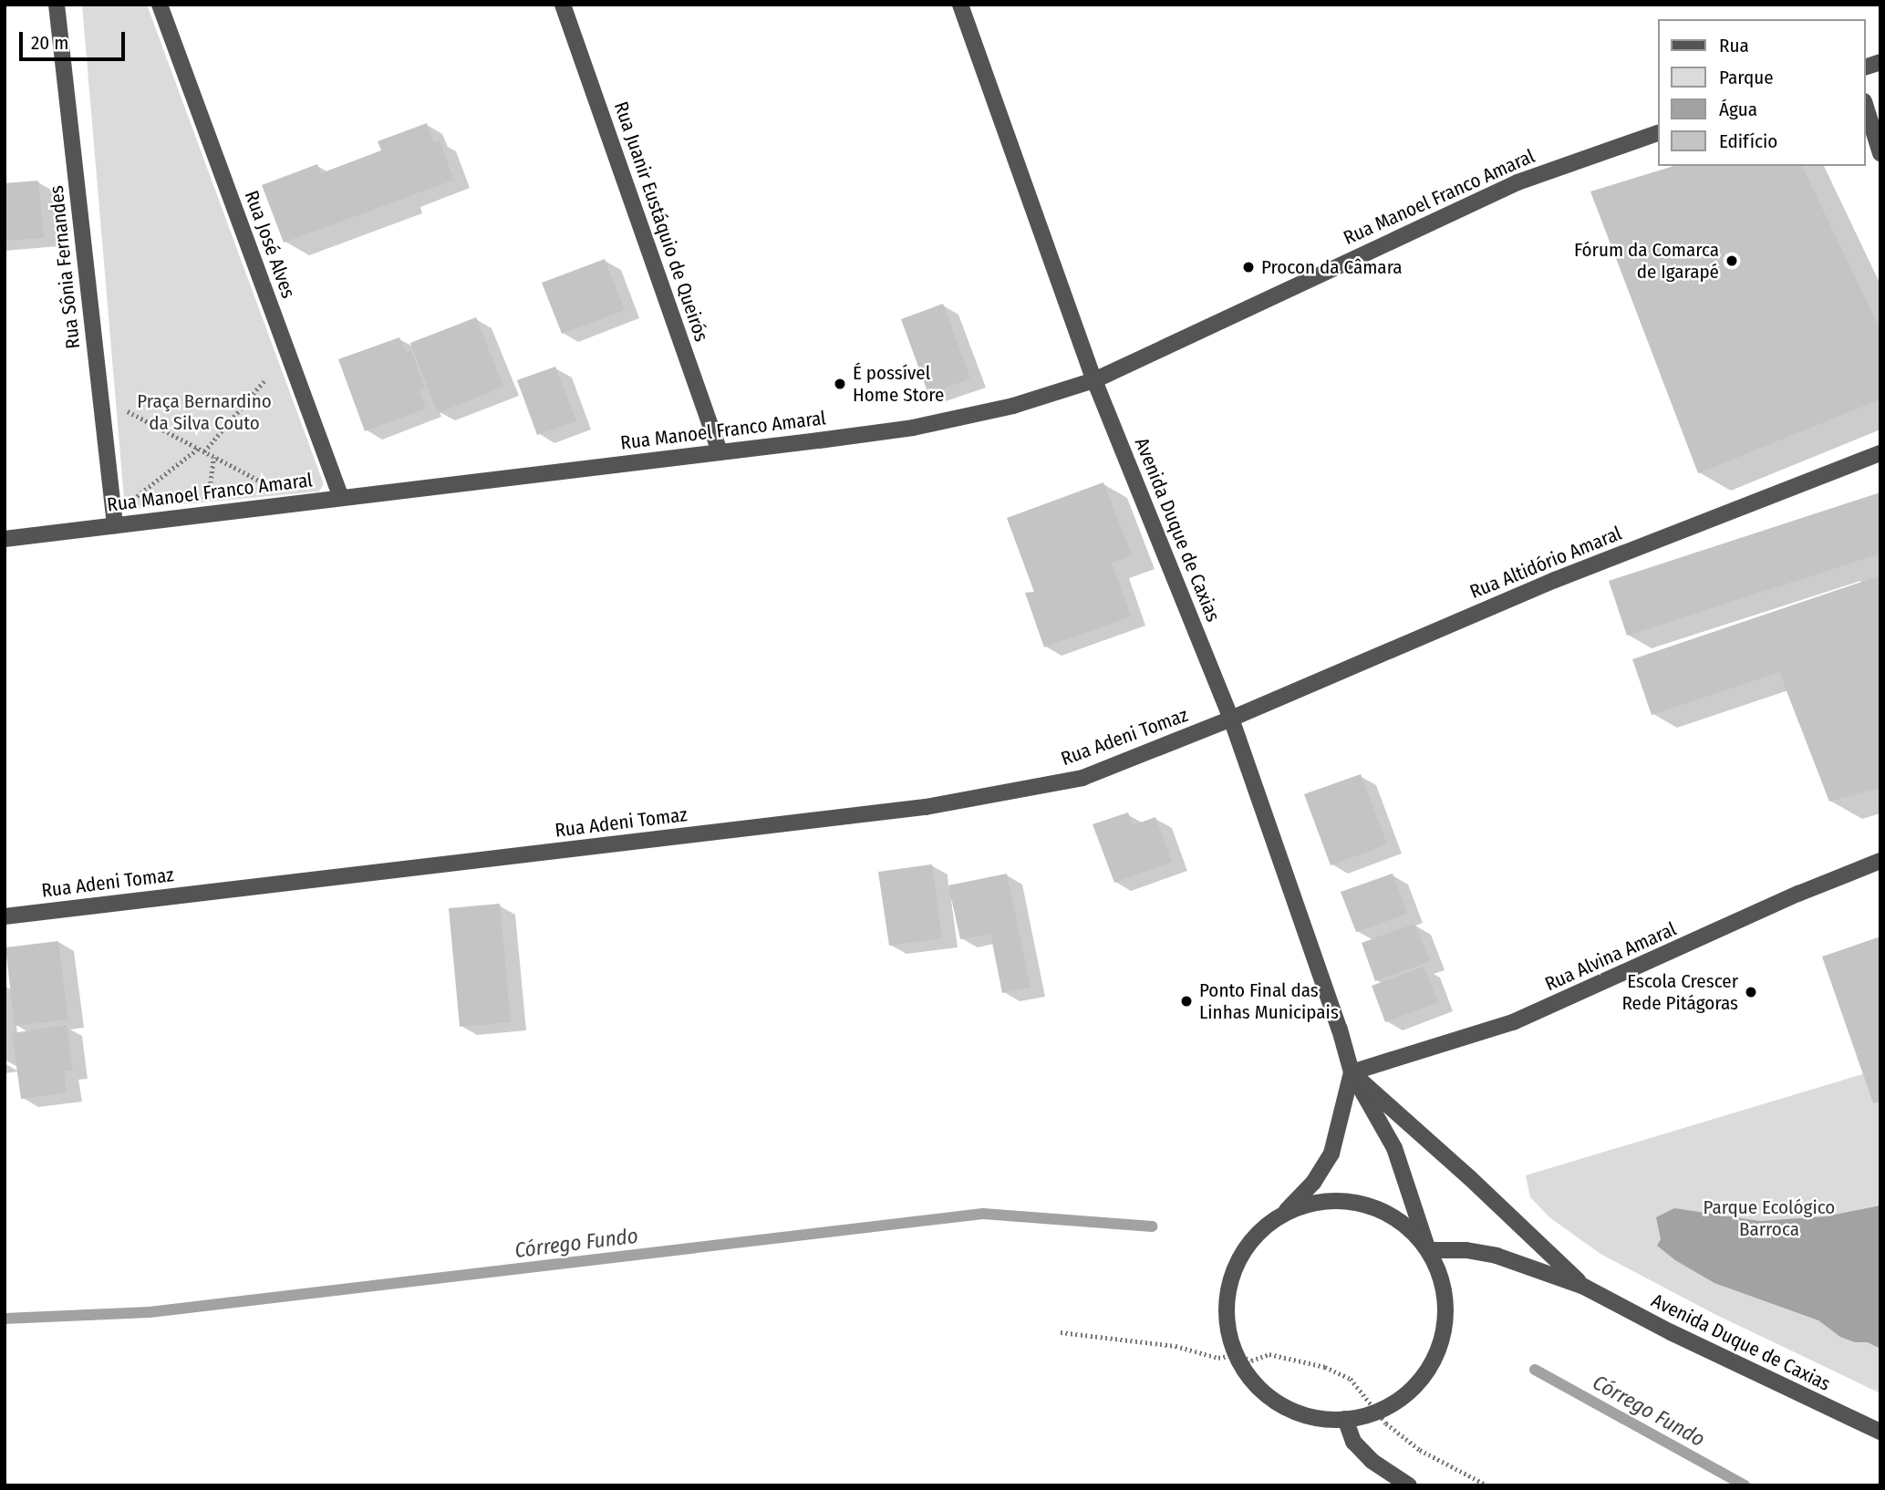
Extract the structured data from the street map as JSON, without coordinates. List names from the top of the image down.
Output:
{
  "streets": {
    "street": [
      "Rua Manoel Franco Amaral",
      "Rua Juanir Eustáquio de Queirós",
      "Rua José Alves",
      "Rua Sônia Fernandes",
      "Avenida Duque de Caxias",
      "Rua Altidório Amaral",
      "Rua Adeni Tomaz",
      "Rua Alvina Amaral"
    ]
  },
  "crossings": [
    ["Rua Manoel Franco Amaral", "Rua Juanir Eustáquio de Queirós"],
    ["Rua Manoel Franco Amaral", "Rua José Alves"],
    ["Rua Manoel Franco Amaral", "Rua Sônia Fernandes"],
    ["Rua Manoel Franco Amaral", "Avenida Duque de Caxias"],
    ["Avenida Duque de Caxias", "Rua Altidório Amaral"],
    ["Avenida Duque de Caxias", "Rua Adeni Tomaz"],
    ["Avenida Duque de Caxias", "Rua Alvina Amaral"],
    ["Rua Altidório Amaral", "Rua Adeni Tomaz"]
  ],
  "water": ["Córrego Fundo"],
  "parks": ["Praça Bernardino da Silva Couto", "Parque Ecológico Barroca"],
  "places": [
    "Fórum da Comarca de Igarapé",
    "Procon da Câmara",
    "É possível Home Store",
    "Escola Crescer Rede Pitágoras",
    "Ponto Final das Linhas Municipais"
  ],
  "legend": [
    "Rua",
    "Parque",
    "Água",
    "Edifício"
  ],
  "scale_bar": "20 m"
}
